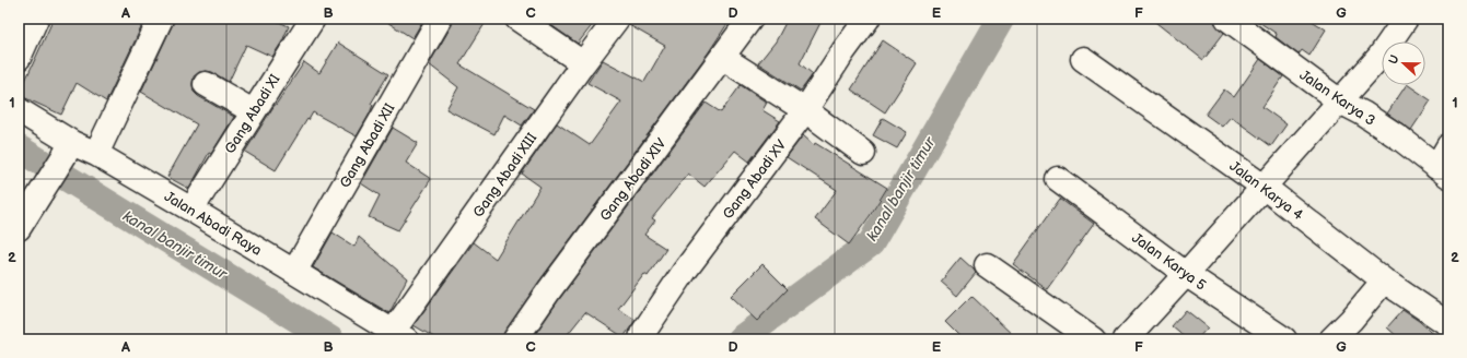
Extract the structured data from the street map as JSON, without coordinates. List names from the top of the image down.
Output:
{
  "streets": {
    "street": [
      "Jalan Karya 3",
      "Gang Abadi XI",
      "Gang Abadi XII",
      "Gang Abadi XIII",
      "Gang Abadi XIV",
      "Gang Abadi XV",
      "Jalan Karya 4",
      "Jalan Abadi Raya",
      "Jalan Karya 5"
    ]
  },
  "crossings": [
    ["Gang Abadi XI", "Jalan Abadi Raya"],
    ["Gang Abadi XII", "Jalan Abadi Raya"],
    ["Gang Abadi XIII", "Jalan Abadi Raya"]
  ],
  "water": ["kanal banjir timur"],
  "north": "left",
  "grid": {
    "columns": [
      "A",
      "B",
      "C",
      "D",
      "E",
      "F",
      "G"
    ],
    "rows": ["1", "2"]
  }
}
